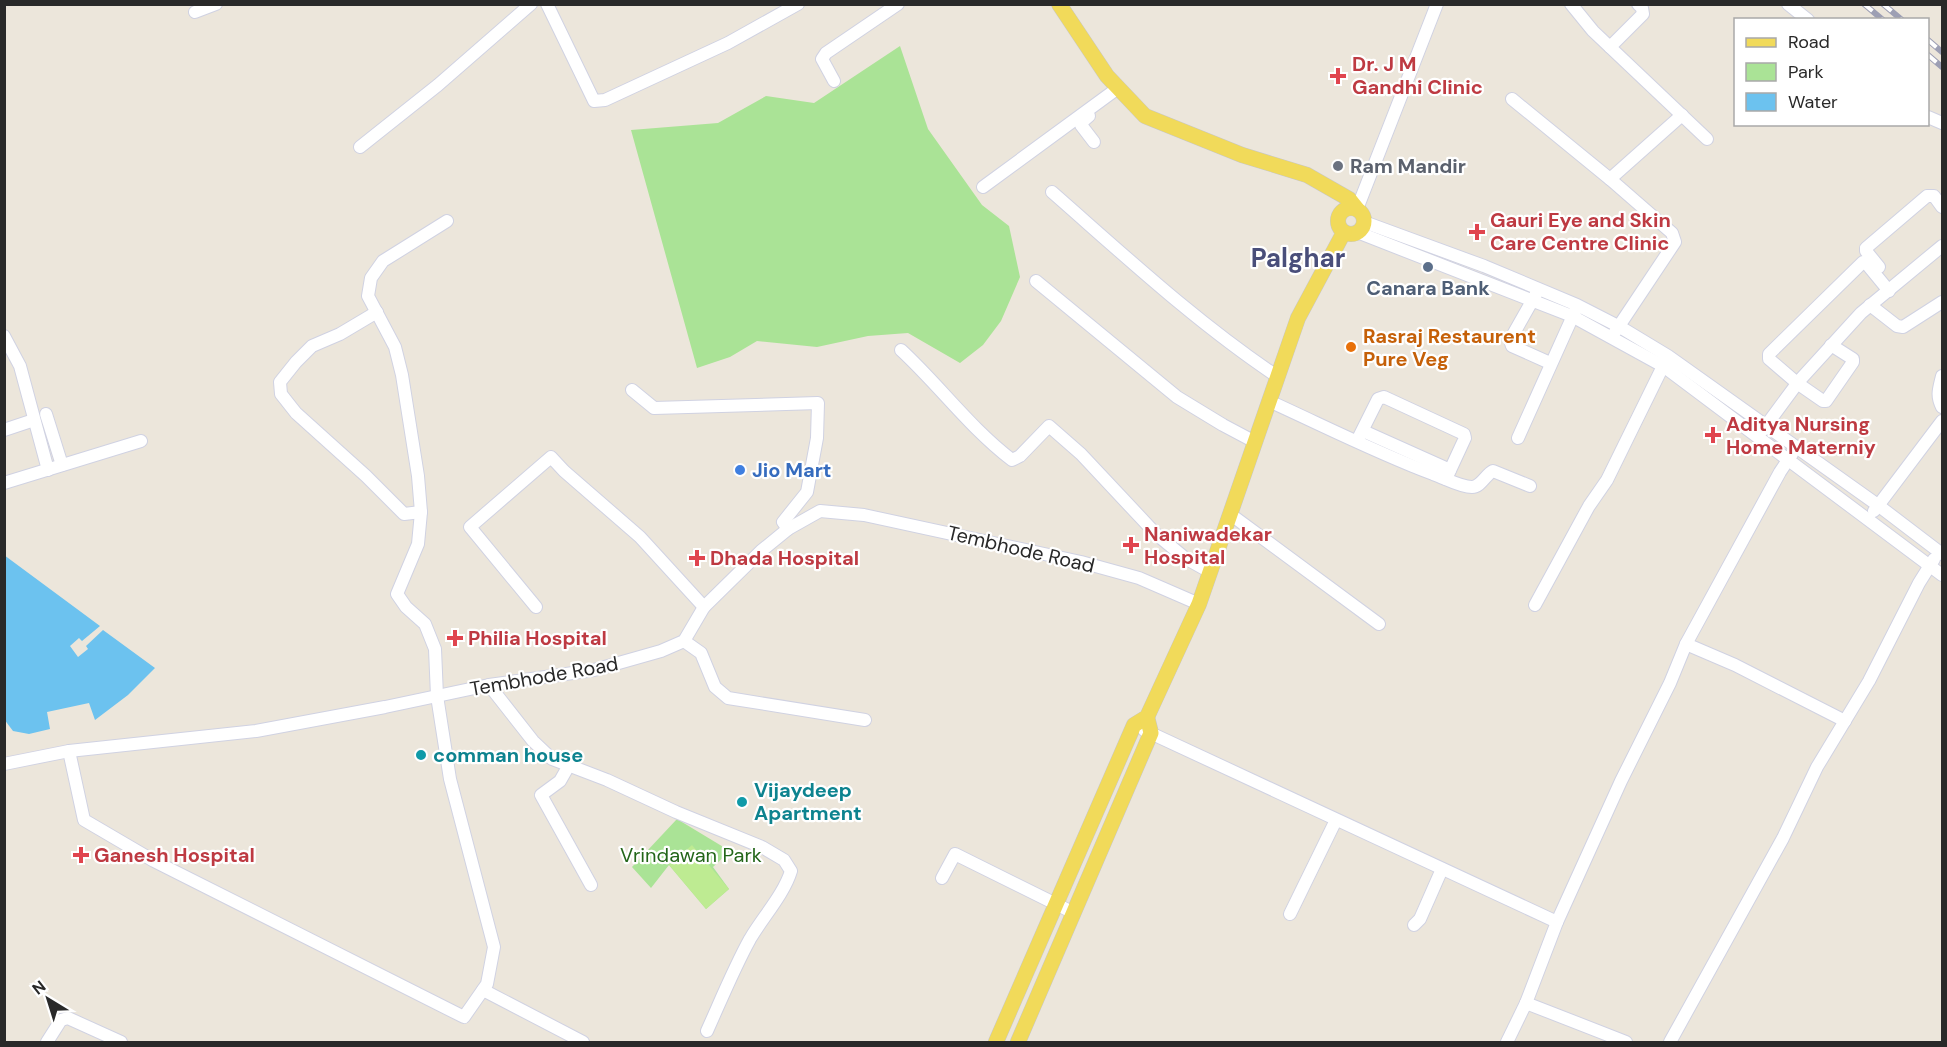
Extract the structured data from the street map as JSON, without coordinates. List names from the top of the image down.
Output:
{
  "streets": {
    "street": ["Tembhode Road"]
  },
  "districts": ["Palghar"],
  "parks": ["Vrindawan Park"],
  "places": {
    "health": [
      "Dr. J M Gandhi Clinic",
      "Gauri Eye and Skin Care Centre Clinic",
      "Aditya Nursing Home Materniy",
      "Naniwadekar Hospital",
      "Dhada Hospital",
      "Philia Hospital",
      "Ganesh Hospital"
    ],
    "other": [
      "Ram Mandir",
      "Canara Bank",
      "Rasraj Restaurent Pure Veg",
      "Jio Mart",
      "comman house",
      "Vijaydeep Apartment"
    ]
  },
  "legend": ["Road", "Park", "Water"],
  "north": "top left"
}
